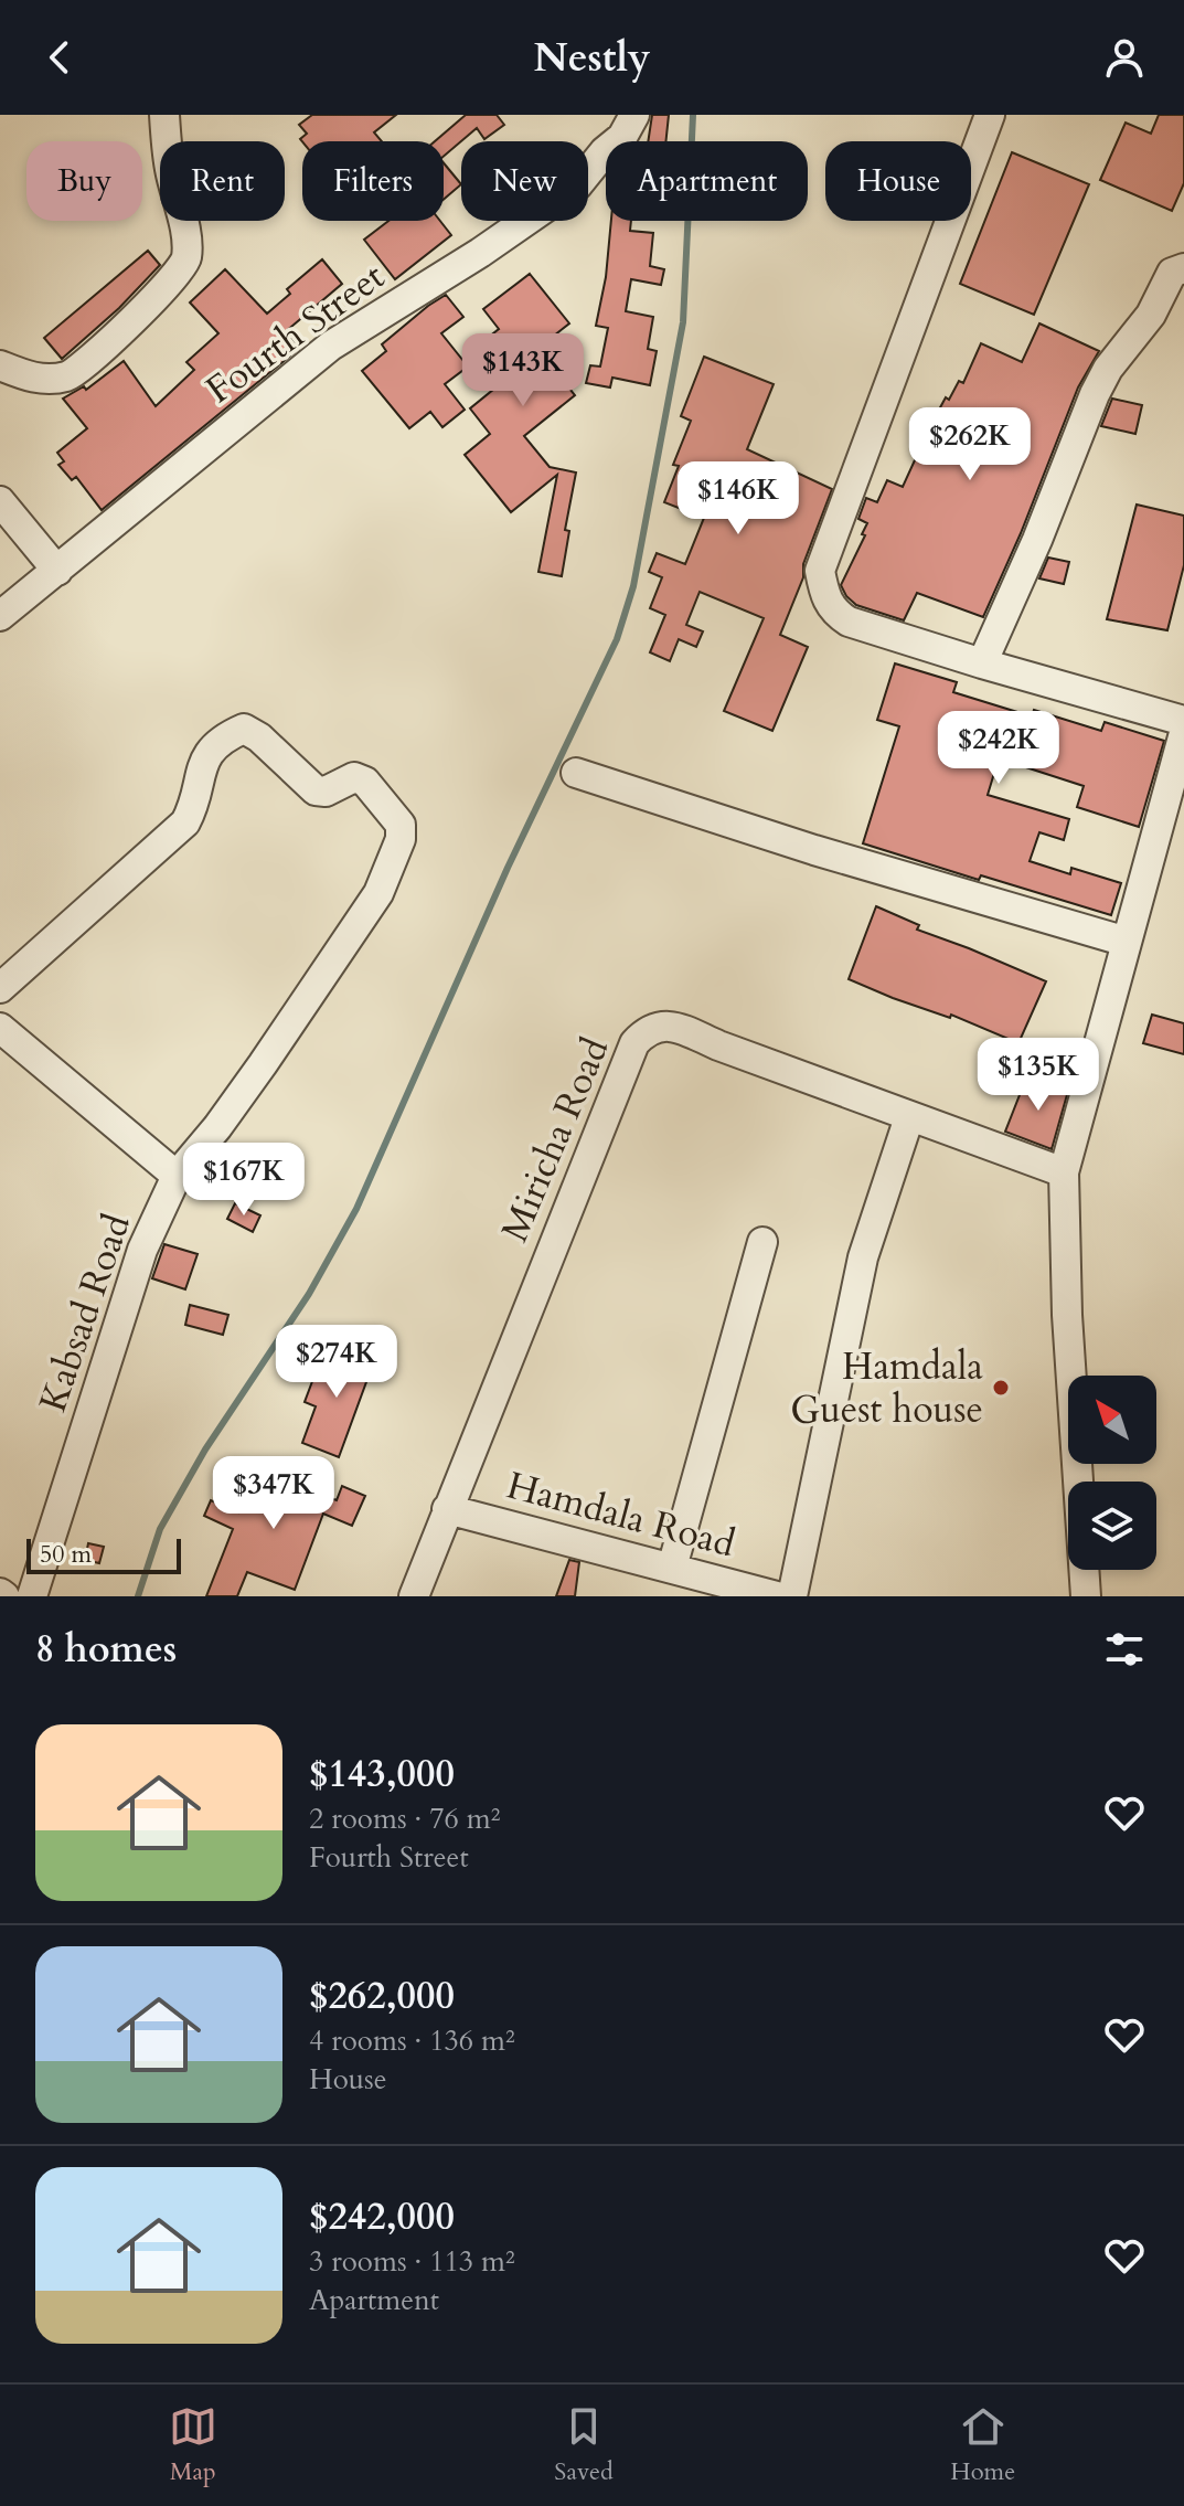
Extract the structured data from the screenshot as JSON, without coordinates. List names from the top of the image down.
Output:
{
  "streets": {
    "street": [
      "Fourth Street",
      "Miricha Road",
      "Kabsad Road",
      "Hamdala Road"
    ]
  },
  "crossings": [
    ["Miricha Road", "Hamdala Road"]
  ],
  "places": ["Hamdala Guest house"],
  "scale_bar": "50 m",
  "north": "top left",
  "page": {
    "header": "Nestly",
    "chip": [
      "Buy",
      "Rent",
      "Filters",
      "New",
      "Apartment",
      "House"
    ],
    "price": [
      "$143K",
      "$262K",
      "$146K",
      "$242K",
      "$135K",
      "$167K",
      "$274K",
      "$347K"
    ],
    "scale": "50 m",
    "heading": "8 homes",
    "list": [
      {
        "name": "$143,000",
        "note": "2 rooms · 76 m² · Fourth Street"
      },
      {
        "name": "$262,000",
        "note": "4 rooms · 136 m² · House"
      },
      {
        "name": "$242,000",
        "note": "3 rooms · 113 m² · Apartment"
      }
    ],
    "tabs": ["Map", "Saved", "Home"]
  }
}
